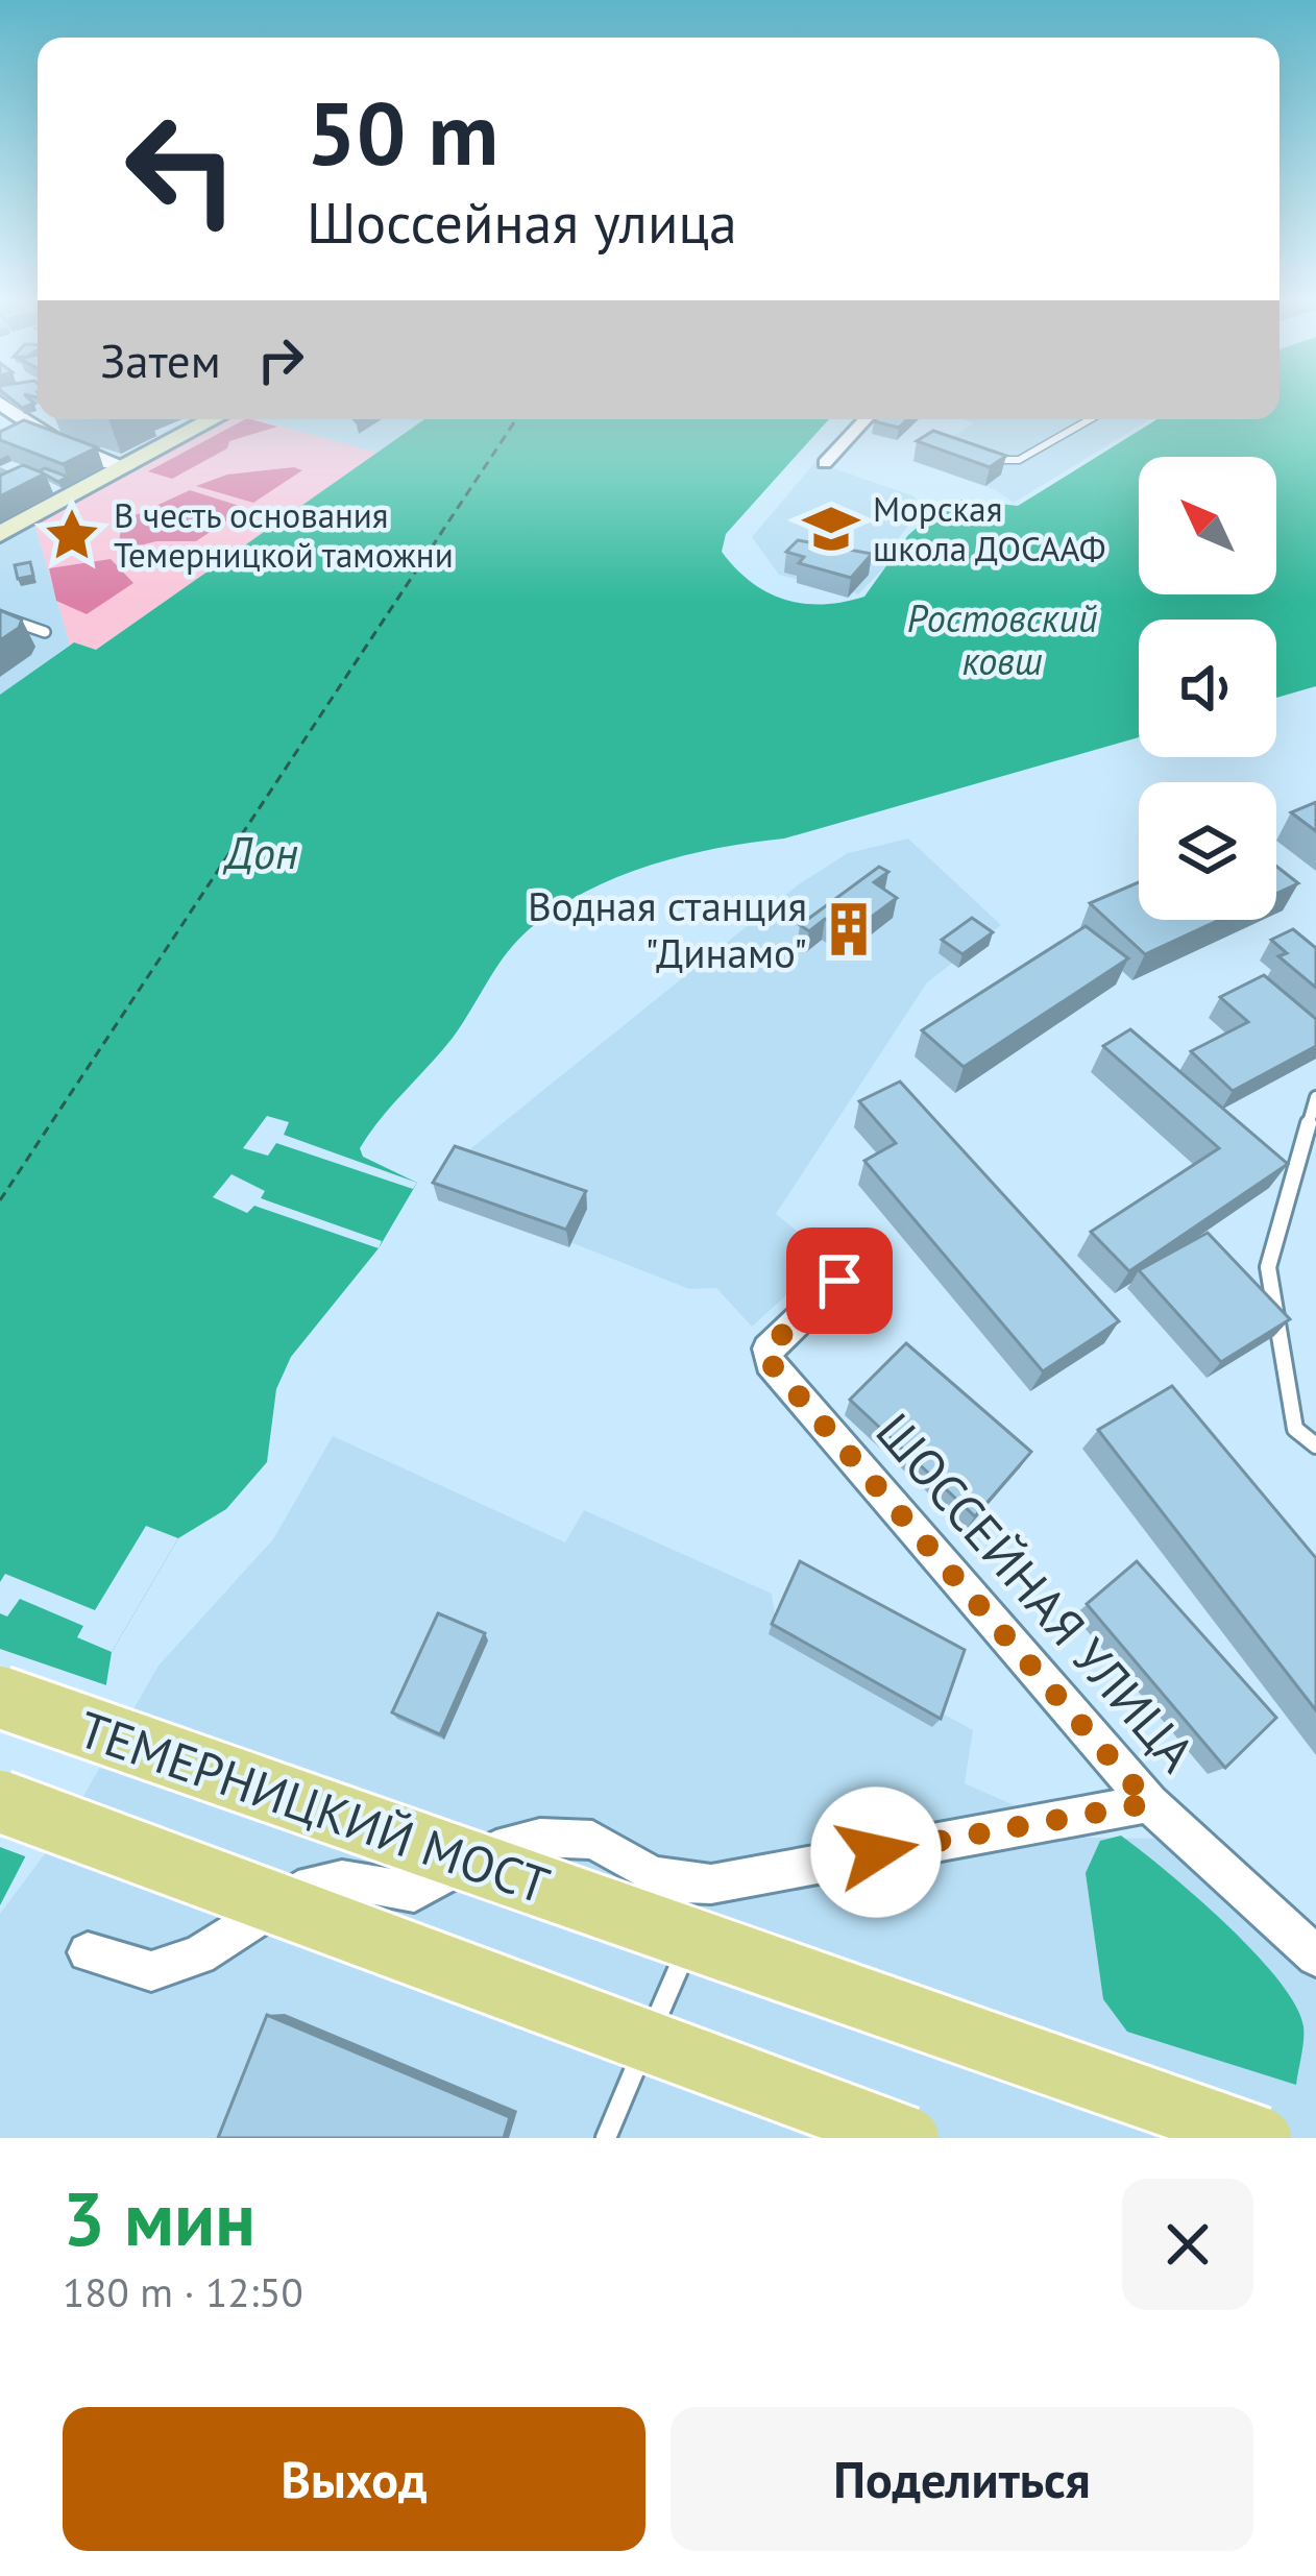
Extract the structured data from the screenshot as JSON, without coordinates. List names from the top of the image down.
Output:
{
  "streets": {
    "main road": ["ТЕМЕРНИЦКИЙ МОСТ"],
    "street": ["ШОССЕЙНАЯ УЛИЦА"]
  },
  "water": ["Ростовский ковш", "Дон"],
  "places": {
    "school or university": ["Морская школа ДОСААФ"],
    "place": ["В честь основания Темерницкой таможни"],
    "building": ["Водная станция \"Динамо\""]
  },
  "north": "top left",
  "page": {
    "turn": ["50 m", "Шоссейная улица"],
    "then": "Затем",
    "heading": ["3 мин", "180 m · 12:50"],
    "buttons": ["Выход", "Поделиться"]
  }
}
